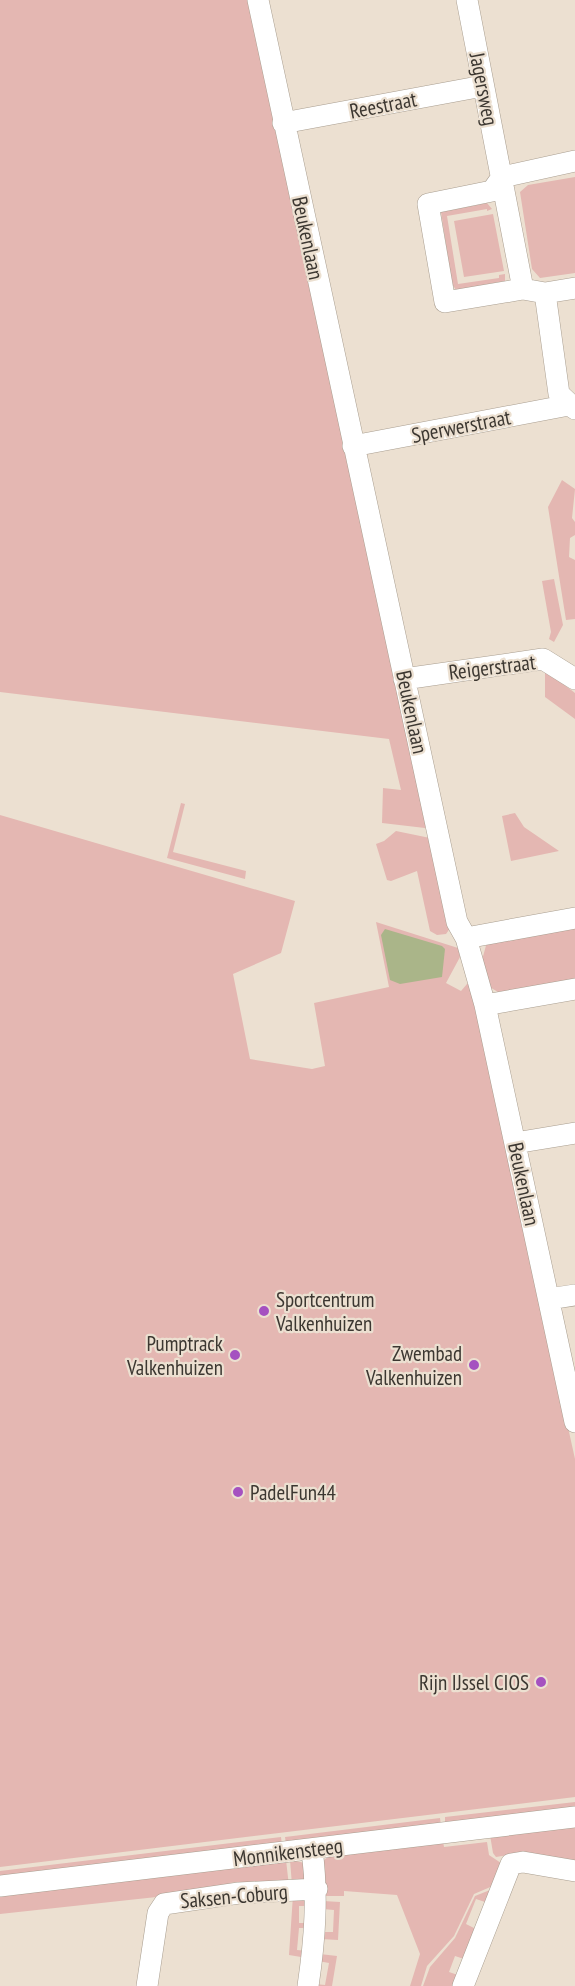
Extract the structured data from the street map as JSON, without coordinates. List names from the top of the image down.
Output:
{
  "streets": {
    "street": [
      "Jagersweg",
      "Reestraat",
      "Beukenlaan",
      "Sperwerstraat",
      "Reigerstraat",
      "Monnikensteeg",
      "Saksen-Coburg"
    ]
  },
  "crossings": [
    ["Jagersweg", "Reestraat"],
    ["Reestraat", "Beukenlaan"],
    ["Beukenlaan", "Sperwerstraat"],
    ["Beukenlaan", "Reigerstraat"],
    ["Monnikensteeg", "Saksen-Coburg"]
  ],
  "places": [
    "Sportcentrum Valkenhuizen",
    "Pumptrack Valkenhuizen",
    "Zwembad Valkenhuizen",
    "PadelFun44",
    "Rijn IJssel CIOS"
  ]
}
